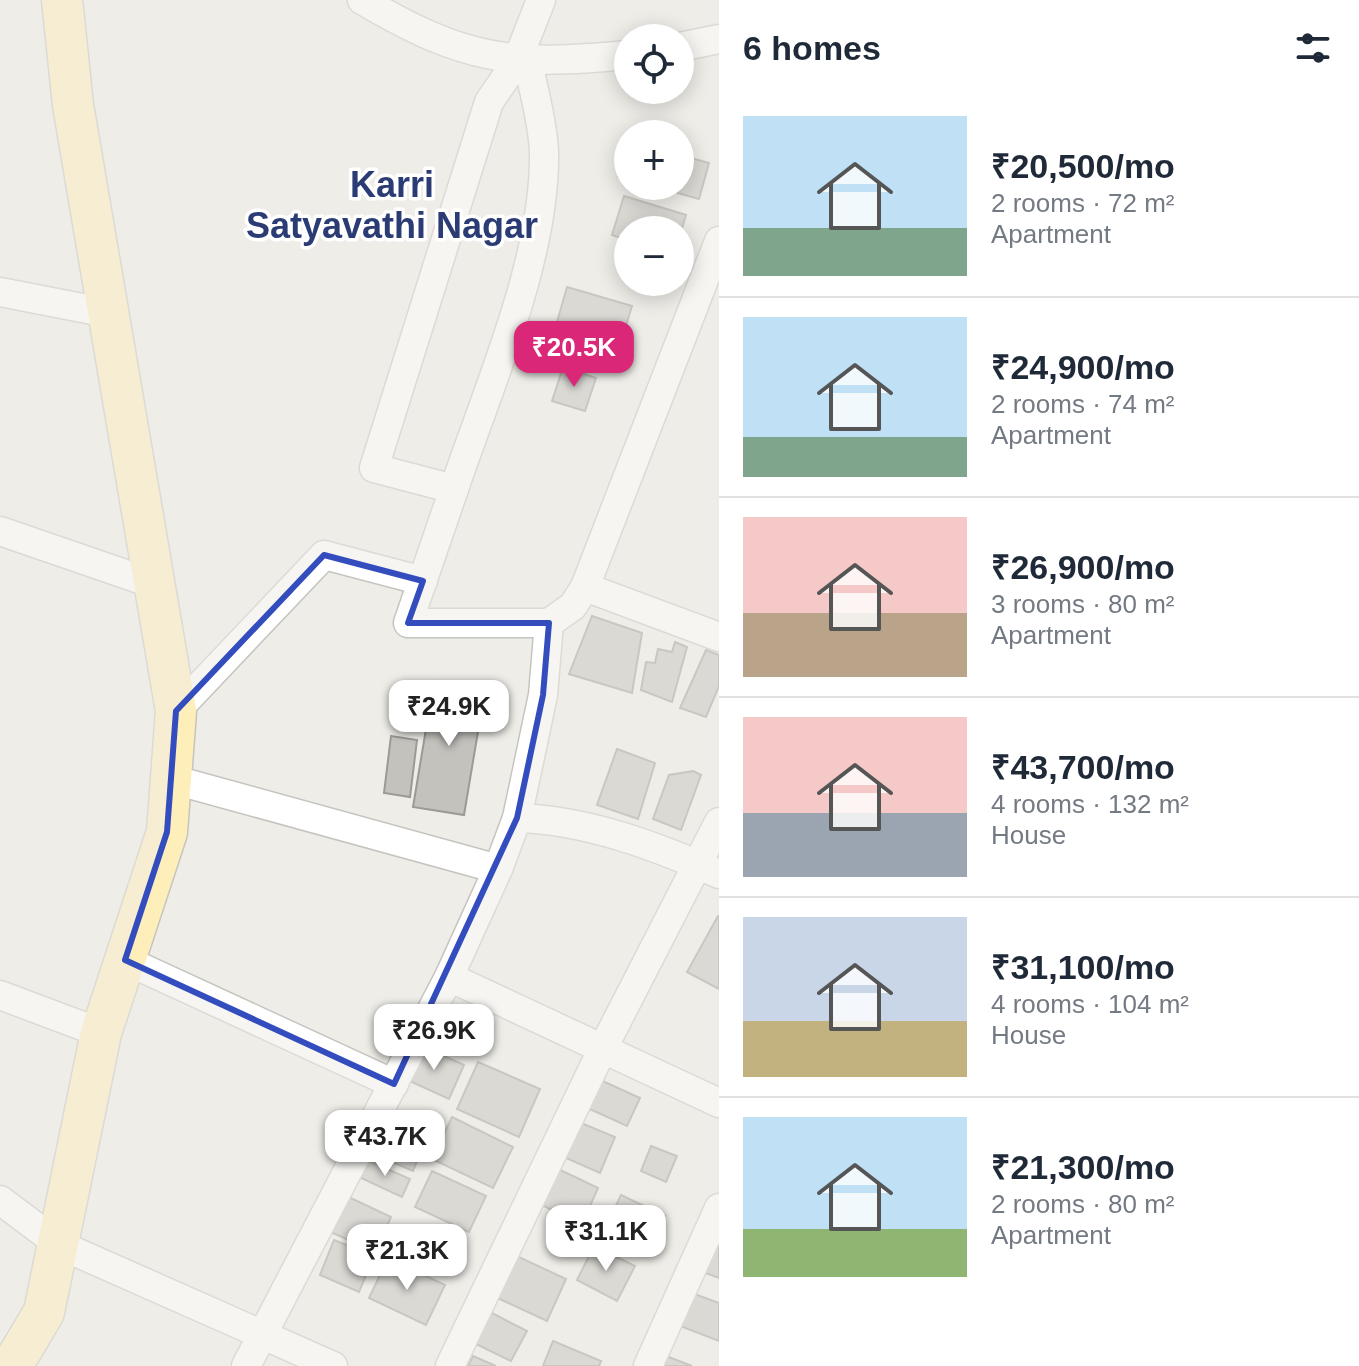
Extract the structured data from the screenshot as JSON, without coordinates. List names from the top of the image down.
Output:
{
  "districts": ["Karri Satyavathi Nagar"],
  "page": {
    "heading": "6 homes",
    "map_buttons": ["+", "−"],
    "list": [
      {
        "name": "₹20,500/mo",
        "note": "2 rooms · 72 m² · Apartment"
      },
      {
        "name": "₹24,900/mo",
        "note": "2 rooms · 74 m² · Apartment"
      },
      {
        "name": "₹26,900/mo",
        "note": "3 rooms · 80 m² · Apartment"
      },
      {
        "name": "₹43,700/mo",
        "note": "4 rooms · 132 m² · House"
      },
      {
        "name": "₹31,100/mo",
        "note": "4 rooms · 104 m² · House"
      },
      {
        "name": "₹21,300/mo",
        "note": "2 rooms · 80 m² · Apartment"
      }
    ],
    "price": [
      "₹20.5K",
      "₹24.9K",
      "₹26.9K",
      "₹43.7K",
      "₹31.1K",
      "₹21.3K"
    ]
  }
}
